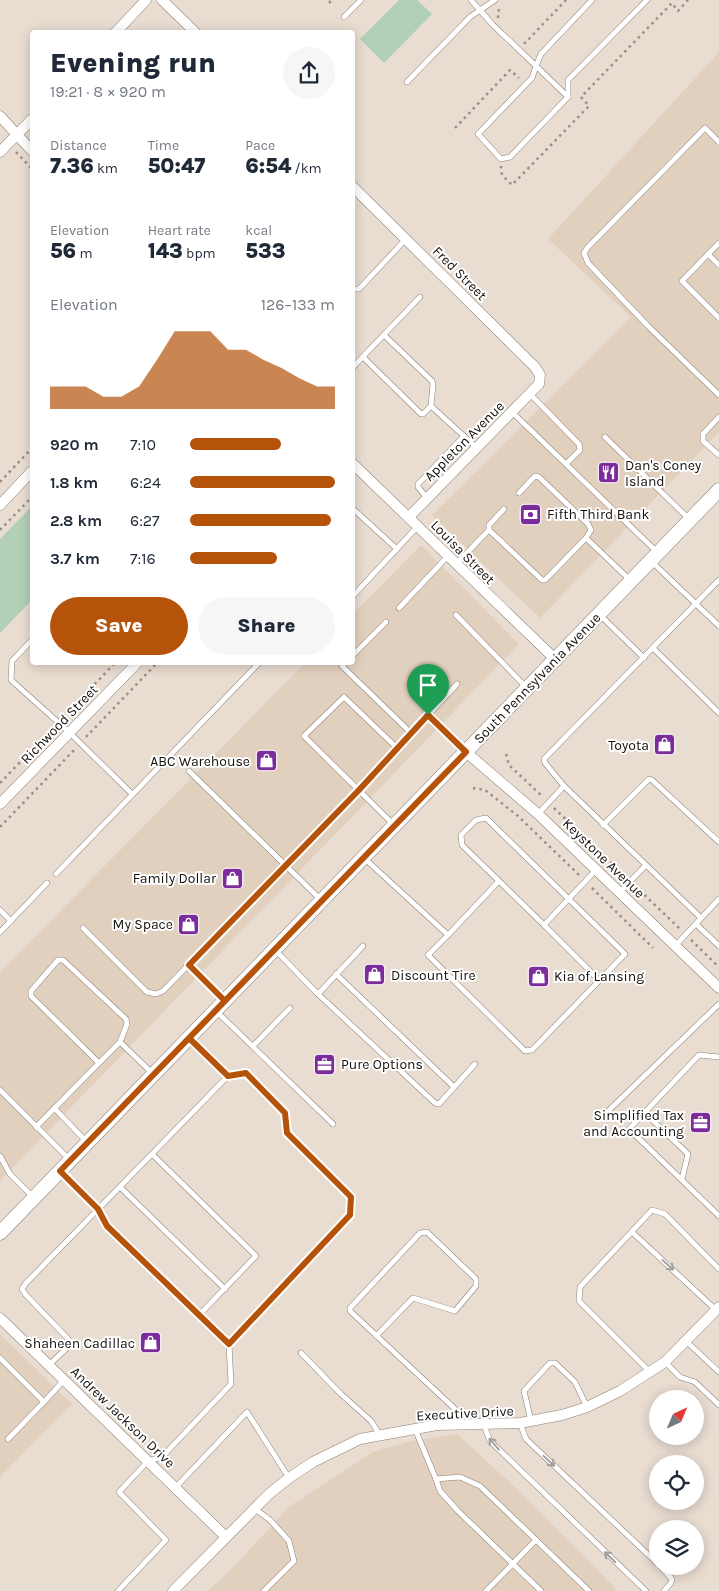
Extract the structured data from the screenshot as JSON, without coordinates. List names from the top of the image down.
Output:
{
  "streets": {
    "main road": ["South Pennsylvania Avenue"],
    "street": [
      "Fred Street",
      "Appleton Avenue",
      "Louisa Street",
      "Richwood Street",
      "Keystone Avenue",
      "Executive Drive",
      "Andrew Jackson Drive"
    ]
  },
  "crossings": [
    ["Fred Street", "Appleton Avenue"],
    ["Appleton Avenue", "Louisa Street"],
    ["Louisa Street", "South Pennsylvania Avenue"],
    ["South Pennsylvania Avenue", "Keystone Avenue"],
    ["Executive Drive", "Andrew Jackson Drive"]
  ],
  "places": {
    "restaurant": ["Dan's Coney Island"],
    "bank": ["Fifth Third Bank"],
    "shop": [
      "Toyota",
      "ABC Warehouse",
      "Family Dollar",
      "My Space",
      "Discount Tire",
      "Kia of Lansing",
      "Shaheen Cadillac"
    ],
    "office": ["Pure Options", "Simplified Tax and Accounting"]
  },
  "north": "top right",
  "page": {
    "heading": ["Evening run", "19:21 · 8 × 920 m"],
    "stats": [
      ["Distance", "7.36 km"],
      ["Time", "50:47"],
      ["Pace", "6:54 /km"],
      ["Elevation", "56 m"],
      ["Heart rate", "143 bpm"],
      ["kcal", "533"]
    ],
    "chart": ["Elevation", "126–133 m"],
    "list": [
      {
        "name": "920 m",
        "note": "7:10"
      },
      {
        "name": "1.8 km",
        "note": "6:24"
      },
      {
        "name": "2.8 km",
        "note": "6:27"
      },
      {
        "name": "3.7 km",
        "note": "7:16"
      }
    ],
    "buttons": ["Save", "Share"]
  }
}
